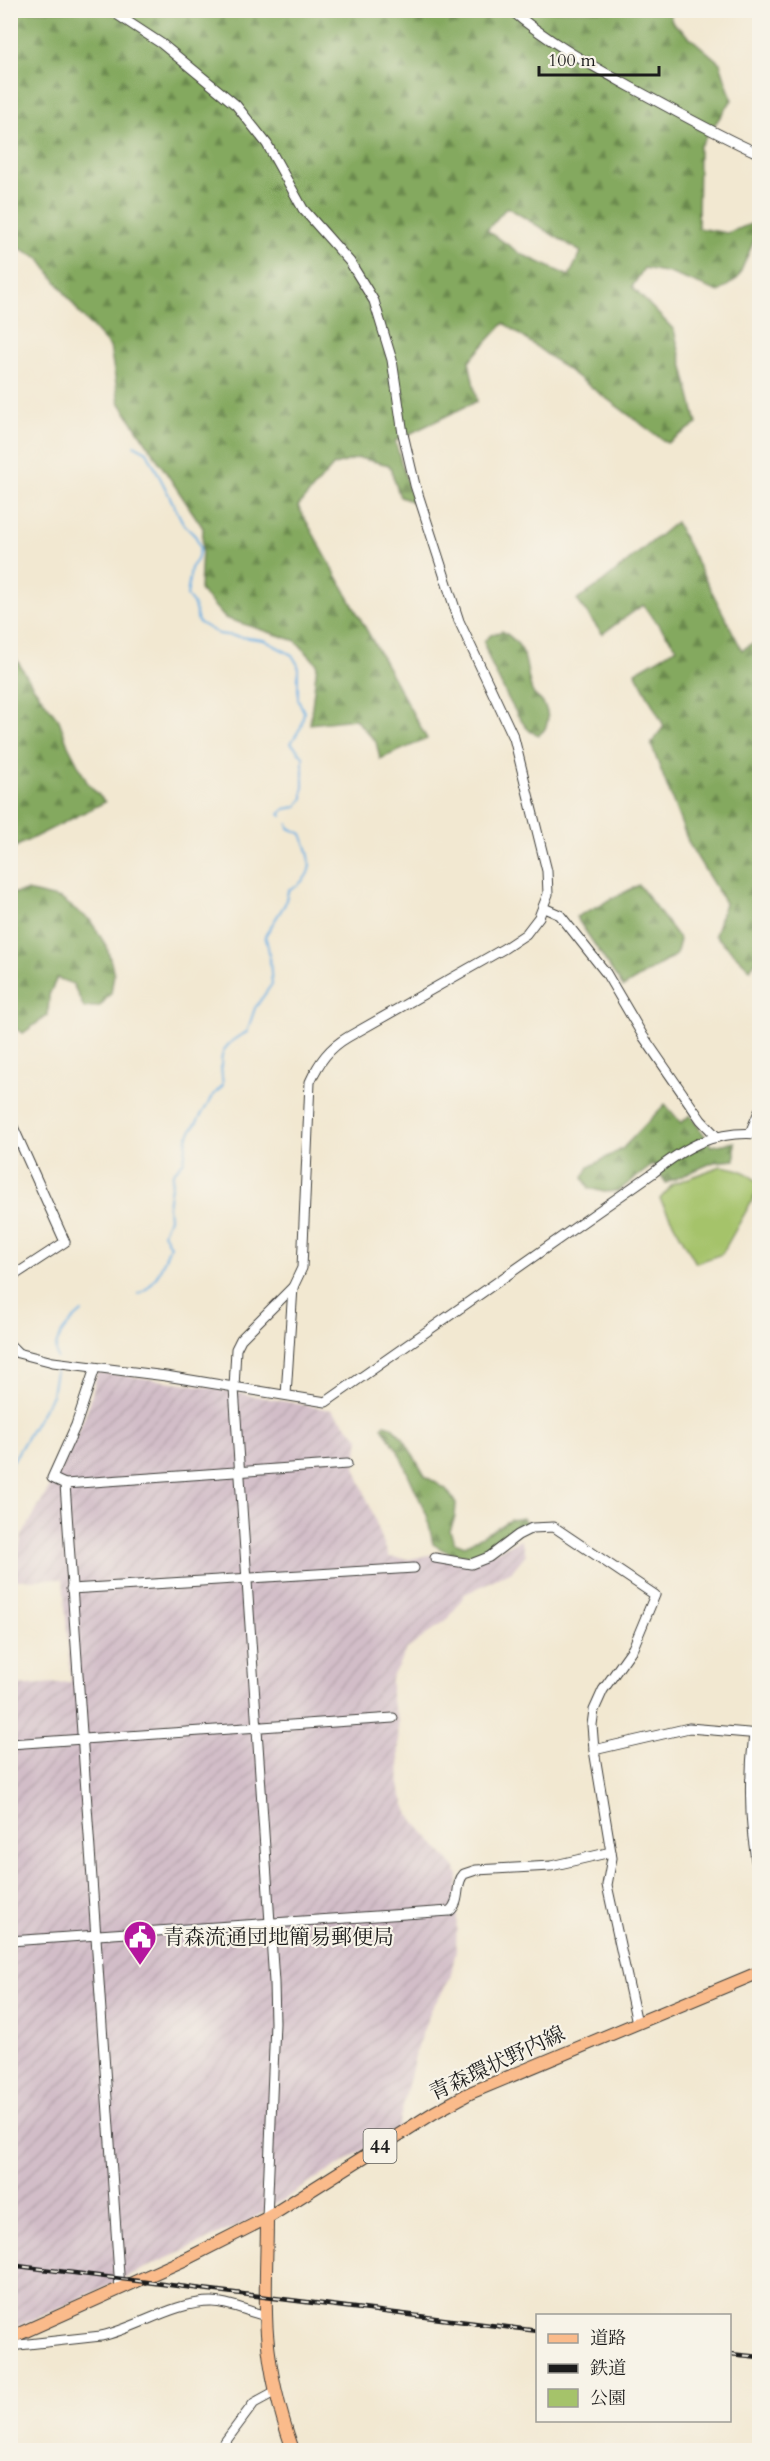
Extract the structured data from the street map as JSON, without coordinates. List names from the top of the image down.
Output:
{
  "streets": {
    "main road": ["青森環状野内線", "44"]
  },
  "places": {
    "public building": ["青森流通団地簡易郵便局"]
  },
  "legend": ["道路", "鉄道", "公園"],
  "scale_bar": "100 m"
}
